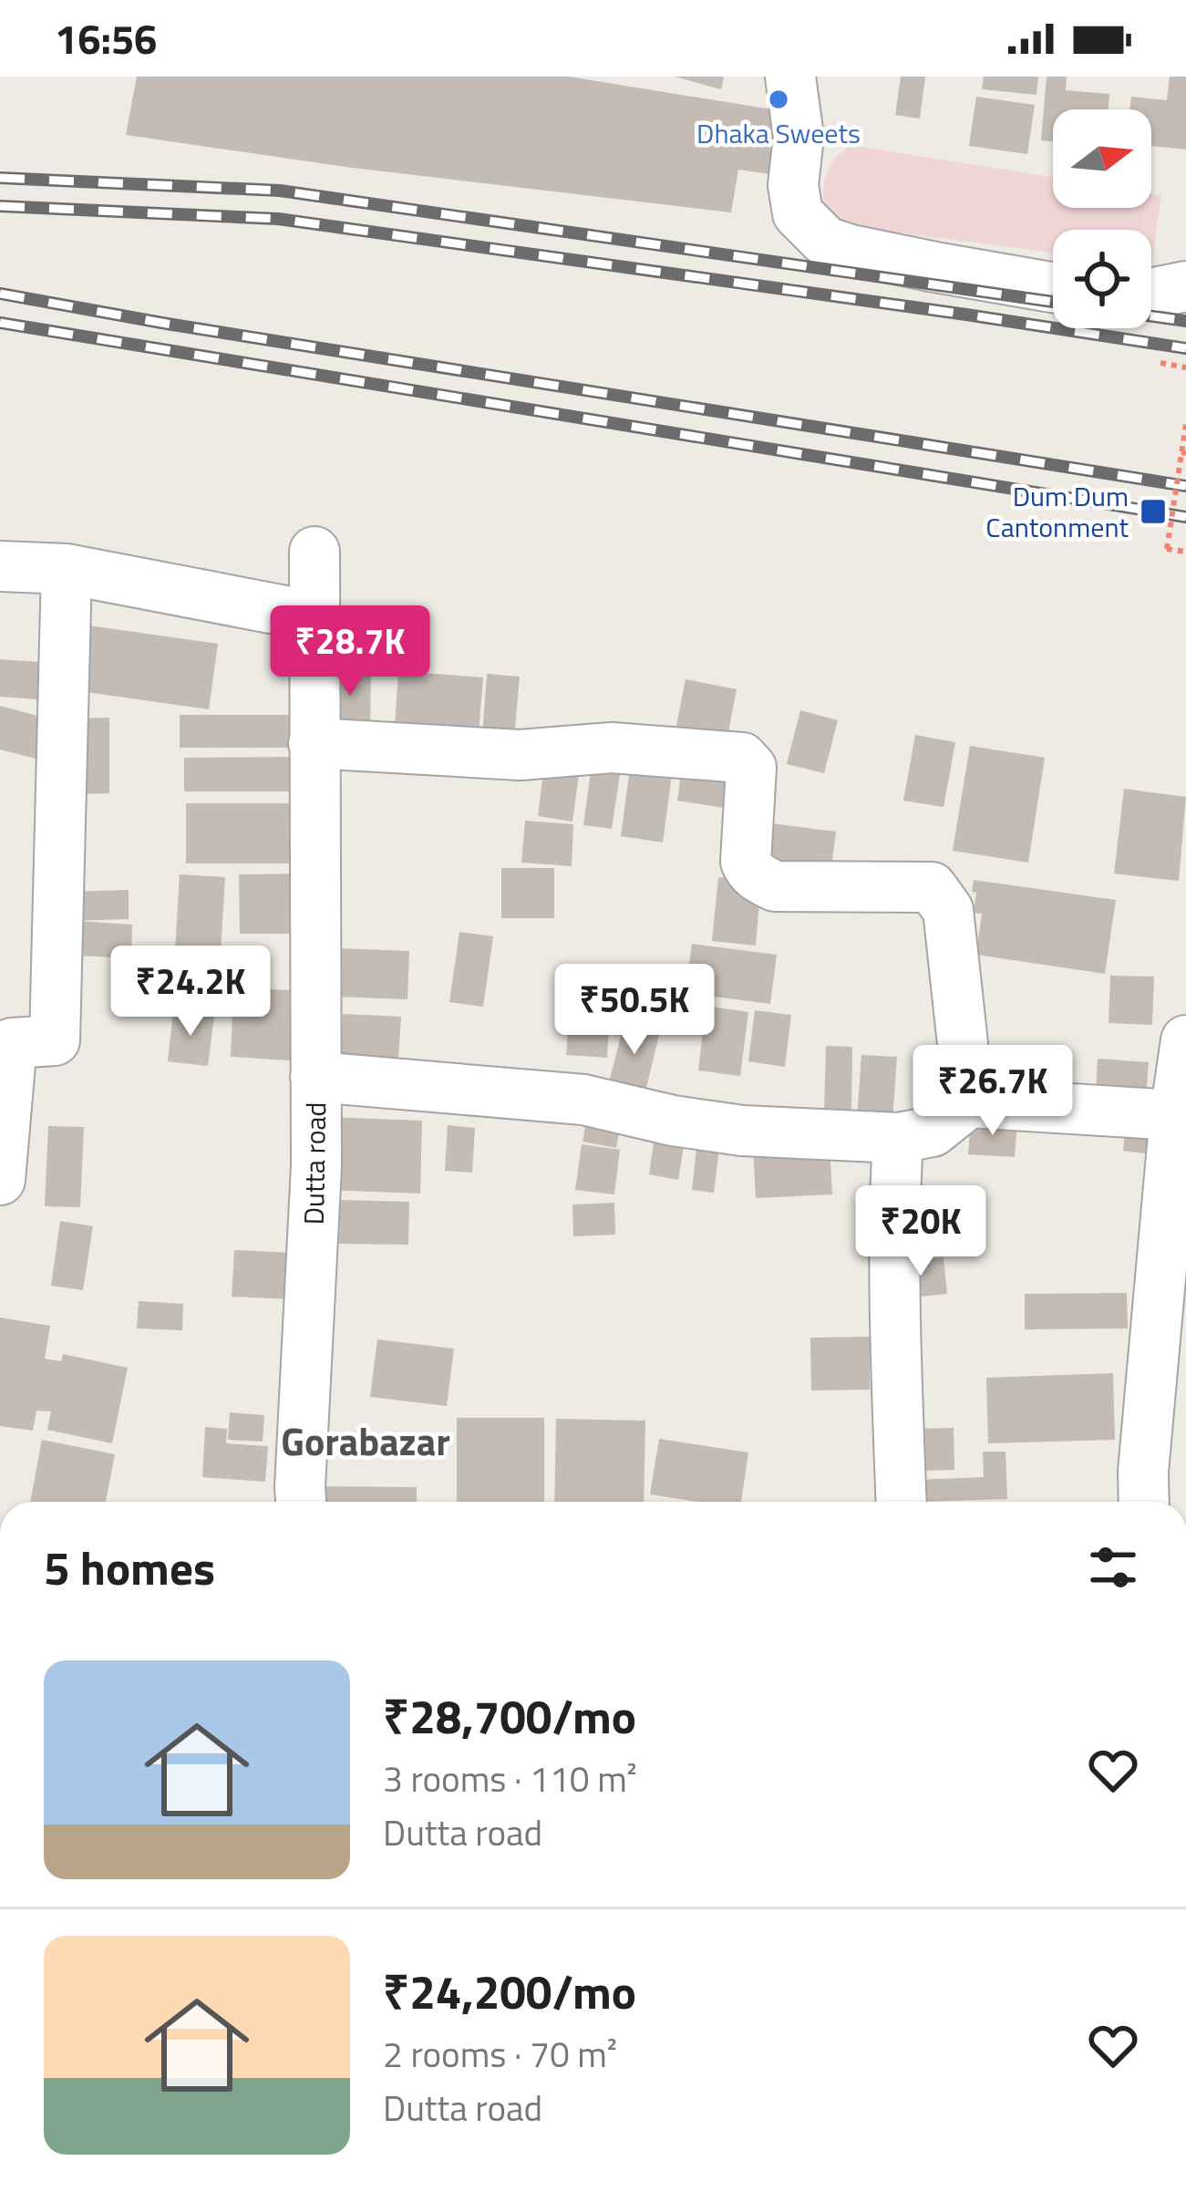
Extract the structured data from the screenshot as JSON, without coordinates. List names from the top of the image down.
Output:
{
  "streets": {
    "street": ["Dutta road"]
  },
  "districts": ["Gorabazar"],
  "places": {
    "other": ["Dhaka Sweets"],
    "transit": ["Dum Dum Cantonment"]
  },
  "north": "right",
  "page": {
    "status": "16:56",
    "price": [
      "₹28.7K",
      "₹24.2K",
      "₹50.5K",
      "₹26.7K",
      "₹20K"
    ],
    "heading": "5 homes",
    "list": [
      {
        "name": "₹28,700/mo",
        "note": "3 rooms · 110 m² · Dutta road"
      },
      {
        "name": "₹24,200/mo",
        "note": "2 rooms · 70 m² · Dutta road"
      }
    ]
  }
}
